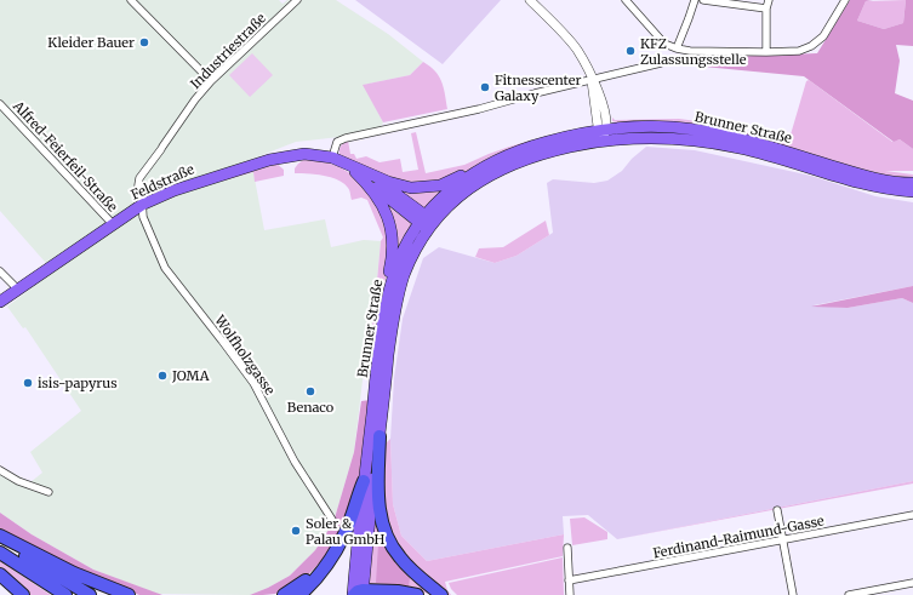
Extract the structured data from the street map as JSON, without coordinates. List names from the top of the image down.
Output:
{
  "streets": {
    "main road": ["Brunner Straße", "Feldstraße"],
    "street": [
      "Industriestraße",
      "Alfred-Feierfeil-Straße",
      "Wolfholzgasse",
      "Ferdinand-Raimund-Gasse"
    ]
  },
  "crossings": [
    ["Industriestraße", "Feldstraße"],
    ["Industriestraße", "Wolfholzgasse"],
    ["Alfred-Feierfeil-Straße", "Feldstraße"],
    ["Feldstraße", "Wolfholzgasse"]
  ],
  "places": [
    "Kleider Bauer",
    "KFZ Zulassungsstelle",
    "Fitnesscenter Galaxy",
    "JOMA",
    "isis-papyrus",
    "Benaco",
    "Soler & Palau GmbH"
  ]
}
